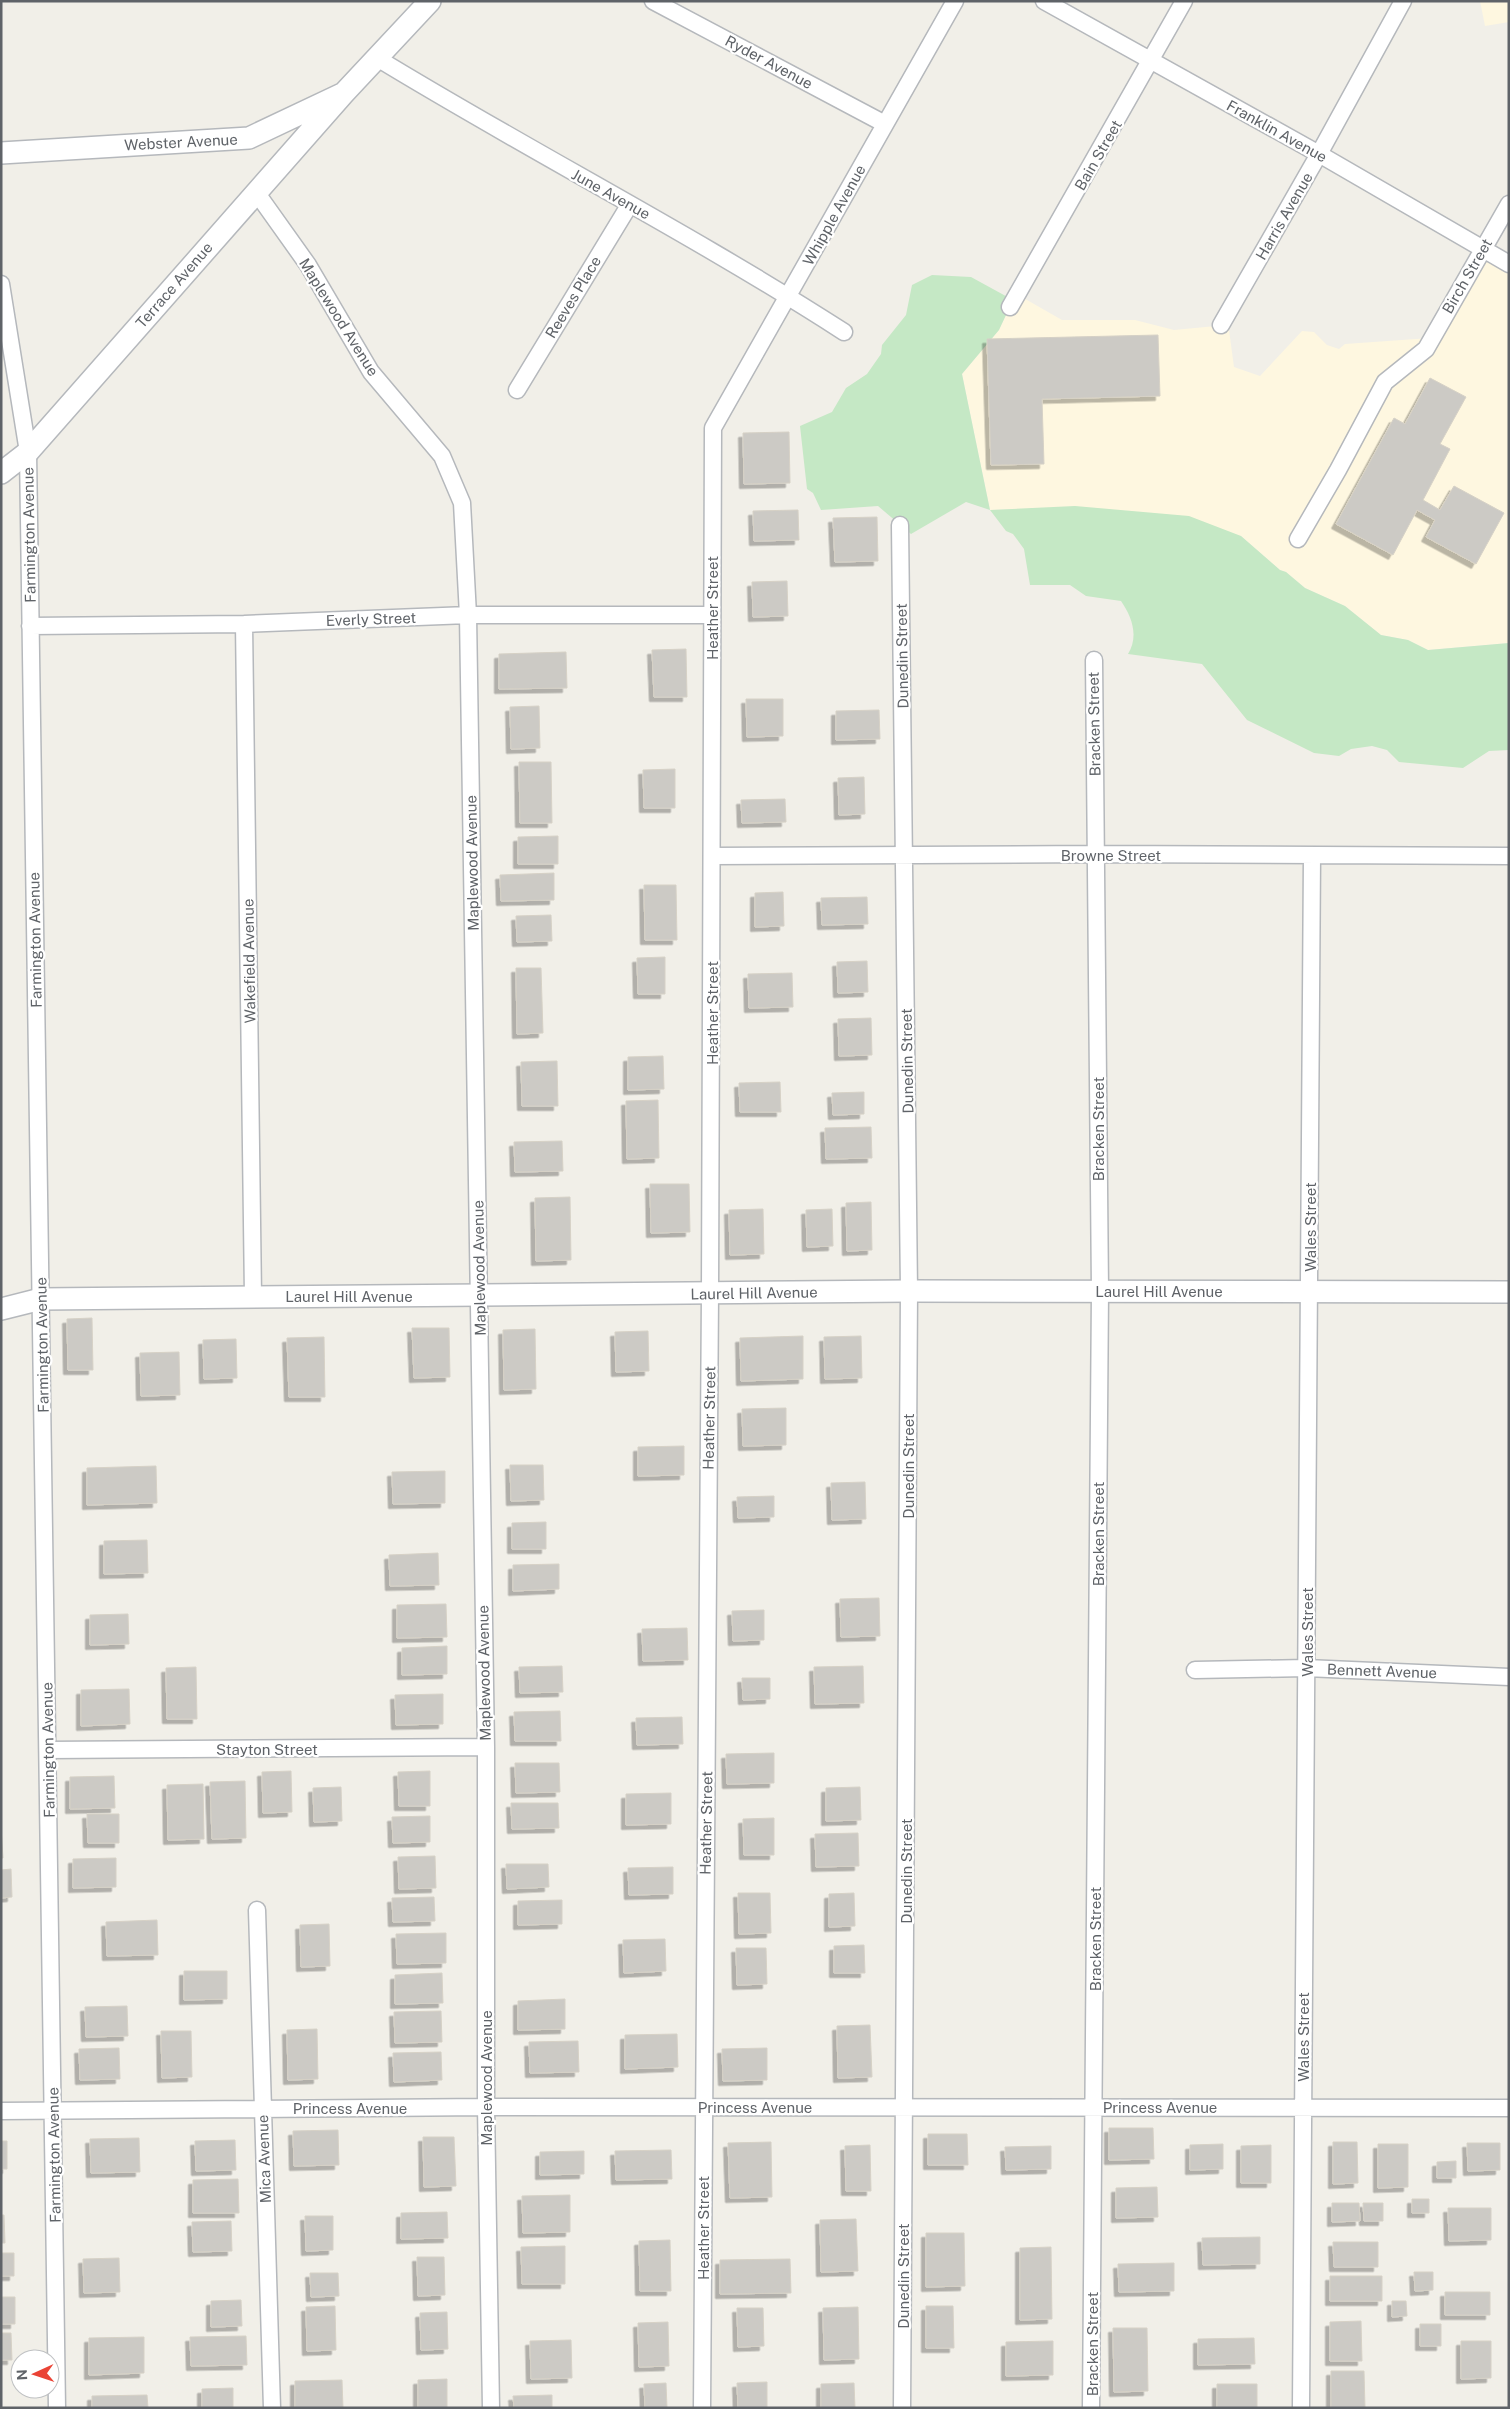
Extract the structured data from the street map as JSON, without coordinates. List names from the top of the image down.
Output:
{
  "streets": {
    "street": [
      "Ryder Avenue",
      "Franklin Avenue",
      "Webster Avenue",
      "Bain Street",
      "June Avenue",
      "Whipple Avenue",
      "Harris Avenue",
      "Birch Street",
      "Terrace Avenue",
      "Reeves Place",
      "Maplewood Avenue",
      "Farmington Avenue",
      "Heather Street",
      "Everly Street",
      "Dunedin Street",
      "Bracken Street",
      "Browne Street",
      "Wakefield Avenue",
      "Wales Street",
      "Laurel Hill Avenue",
      "Bennett Avenue",
      "Stayton Street",
      "Princess Avenue",
      "Mica Avenue"
    ]
  },
  "crossings": [
    ["Ryder Avenue", "Whipple Avenue"],
    ["Franklin Avenue", "Bain Street"],
    ["Franklin Avenue", "Harris Avenue"],
    ["Franklin Avenue", "Birch Street"],
    ["Webster Avenue", "June Avenue"],
    ["Webster Avenue", "Terrace Avenue"],
    ["June Avenue", "Whipple Avenue"],
    ["June Avenue", "Reeves Place"],
    ["Whipple Avenue", "Heather Street"],
    ["Terrace Avenue", "Maplewood Avenue"],
    ["Terrace Avenue", "Farmington Avenue"],
    ["Maplewood Avenue", "Everly Street"],
    ["Maplewood Avenue", "Laurel Hill Avenue"],
    ["Maplewood Avenue", "Stayton Street"],
    ["Maplewood Avenue", "Princess Avenue"],
    ["Farmington Avenue", "Everly Street"],
    ["Farmington Avenue", "Laurel Hill Avenue"],
    ["Farmington Avenue", "Stayton Street"],
    ["Farmington Avenue", "Princess Avenue"],
    ["Heather Street", "Everly Street"],
    ["Heather Street", "Browne Street"],
    ["Heather Street", "Laurel Hill Avenue"],
    ["Heather Street", "Princess Avenue"],
    ["Everly Street", "Wakefield Avenue"],
    ["Dunedin Street", "Browne Street"],
    ["Dunedin Street", "Laurel Hill Avenue"],
    ["Dunedin Street", "Princess Avenue"],
    ["Bracken Street", "Browne Street"],
    ["Bracken Street", "Laurel Hill Avenue"],
    ["Bracken Street", "Princess Avenue"],
    ["Browne Street", "Wales Street"],
    ["Wakefield Avenue", "Laurel Hill Avenue"],
    ["Wales Street", "Laurel Hill Avenue"],
    ["Wales Street", "Bennett Avenue"],
    ["Wales Street", "Princess Avenue"],
    ["Princess Avenue", "Mica Avenue"]
  ],
  "north": "left"
}
